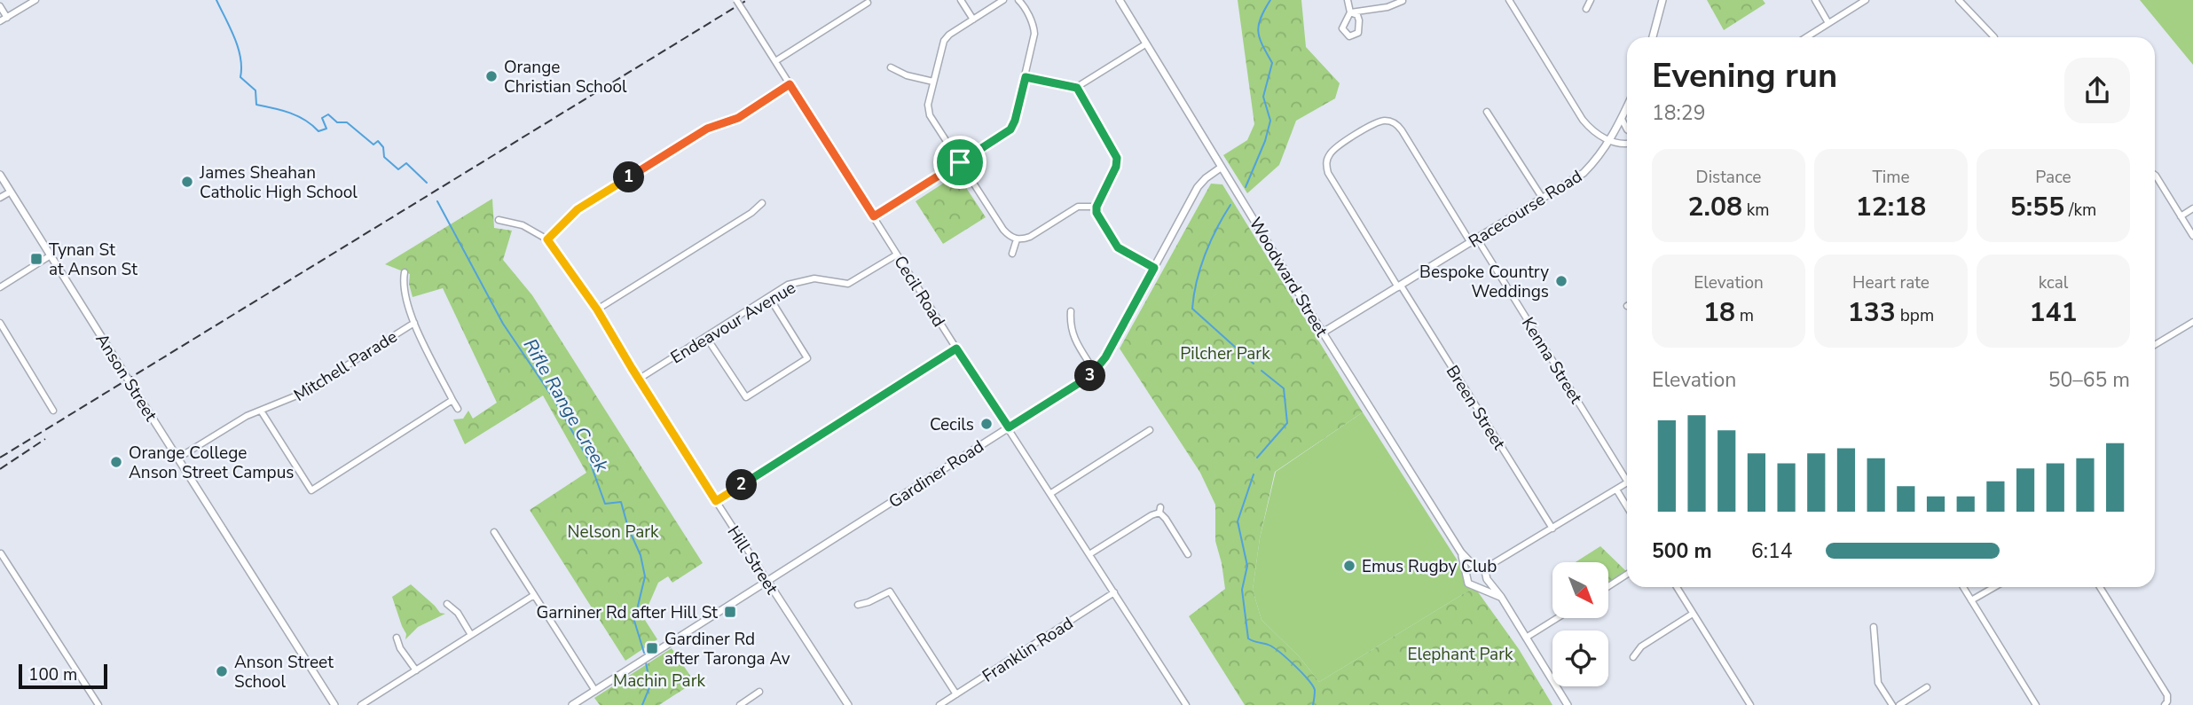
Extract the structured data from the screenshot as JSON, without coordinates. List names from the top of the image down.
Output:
{
  "streets": {
    "street": [
      "Racecourse Road",
      "Woodward Street",
      "Cecil Road",
      "Endeavour Avenue",
      "Kenna Street",
      "Mitchell Parade",
      "Anson Street",
      "Breen Street",
      "Gardiner Road",
      "Hill Street",
      "Franklin Road"
    ]
  },
  "crossings": [
    ["Racecourse Road", "Woodward Street"],
    ["Racecourse Road", "Kenna Street"],
    ["Racecourse Road", "Breen Street"],
    ["Woodward Street", "Gardiner Road"],
    ["Cecil Road", "Endeavour Avenue"],
    ["Cecil Road", "Gardiner Road"],
    ["Cecil Road", "Franklin Road"],
    ["Endeavour Avenue", "Hill Street"],
    ["Mitchell Parade", "Anson Street"],
    ["Gardiner Road", "Hill Street"]
  ],
  "water": ["Rifle Range Creek"],
  "parks": [
    "Pilcher Park",
    "Nelson Park",
    "Elephant Park",
    "Machin Park"
  ],
  "places": {
    "other": [
      "Orange Christian School",
      "James Sheahan Catholic High School",
      "Bespoke Country Weddings",
      "Cecils",
      "Orange College Anson Street Campus",
      "Emus Rugby Club",
      "Anson Street School"
    ],
    "transit": ["Tynan St at Anson St", "Garniner Rd after Hill St", "Gardiner Rd after Taronga Av"]
  },
  "scale_bar": "100 m",
  "north": "bottom right",
  "page": {
    "heading": ["Evening run", "18:29"],
    "stats": [
      ["Distance", "2.08 km"],
      ["Time", "12:18"],
      ["Pace", "5:55 /km"],
      ["Elevation", "18 m"],
      ["Heart rate", "133 bpm"],
      ["kcal", "141"]
    ],
    "pins": ["1", "3", "2"],
    "chart": ["Elevation", "50–65 m"],
    "list": [
      {
        "name": "500 m",
        "note": "6:14"
      }
    ],
    "scale": "100 m"
  }
}
